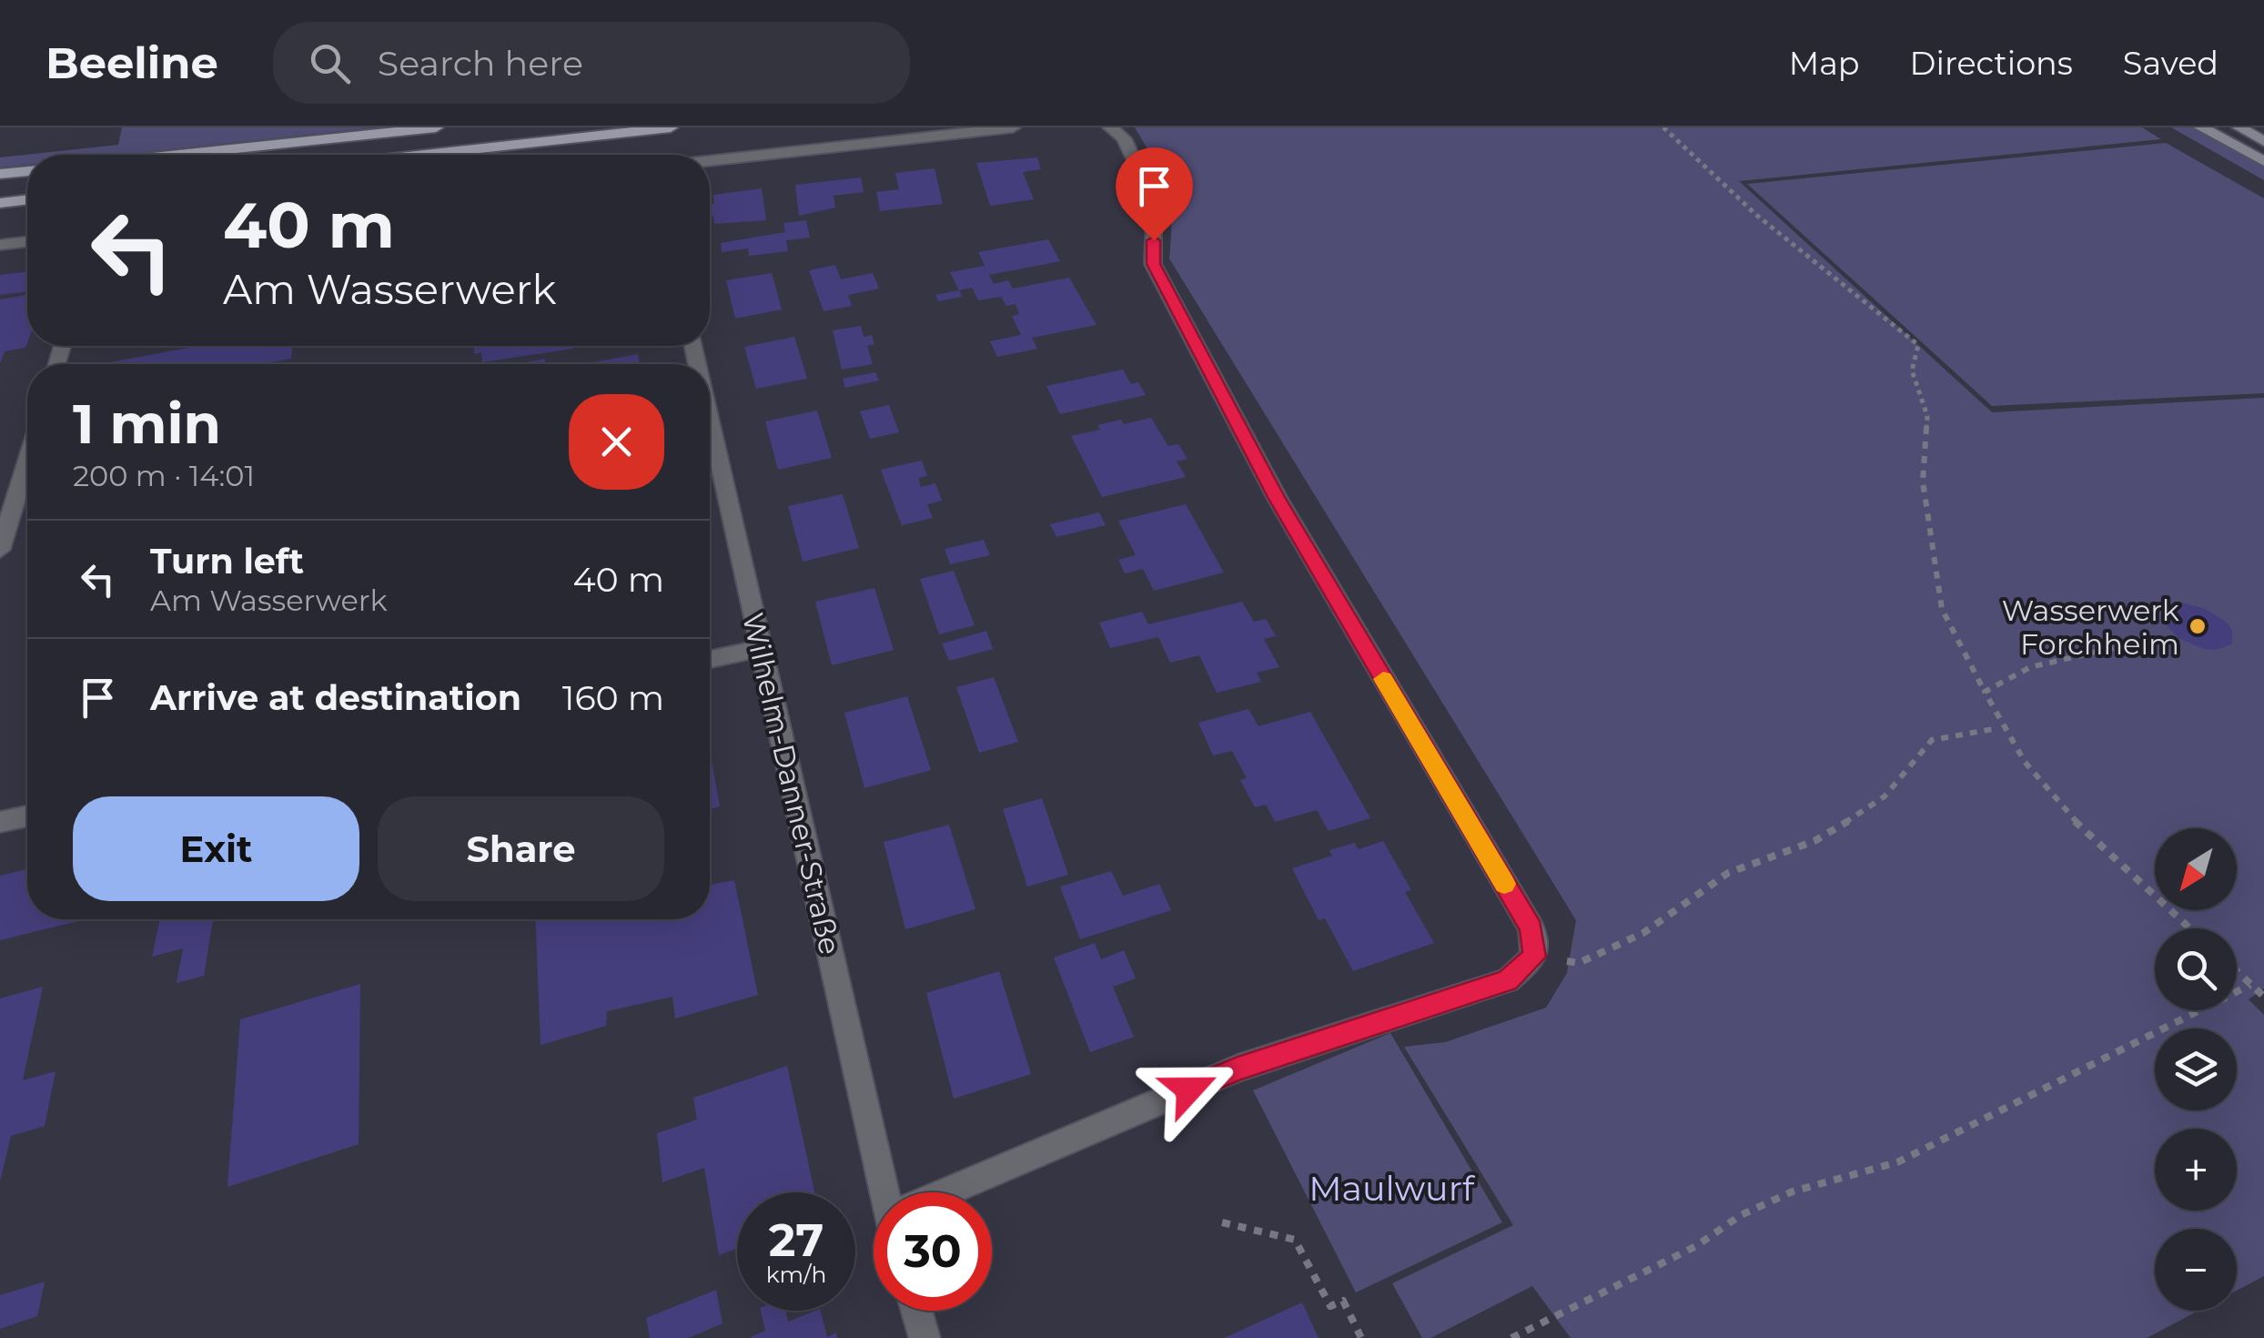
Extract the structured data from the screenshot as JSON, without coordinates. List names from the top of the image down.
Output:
{
  "streets": {
    "street": ["Wilhelm-Danner-Straße"]
  },
  "parks": ["Maulwurf"],
  "places": ["Wasserwerk Forchheim"],
  "north": "bottom left",
  "page": {
    "header": "Beeline",
    "search": "Search here",
    "nav": ["Map", "Directions", "Saved"],
    "turn": ["40 m", "Am Wasserwerk"],
    "heading": ["1 min", "200 m · 14:01"],
    "list": [
      {
        "name": "Turn left",
        "note": "Am Wasserwerk",
        "value": "40 m"
      },
      {
        "name": "Arrive at destination",
        "value": "160 m"
      }
    ],
    "buttons": ["Exit", "Share"],
    "map_buttons": ["+", "−"],
    "speed": "27 km/h",
    "limit": "30"
  }
}
